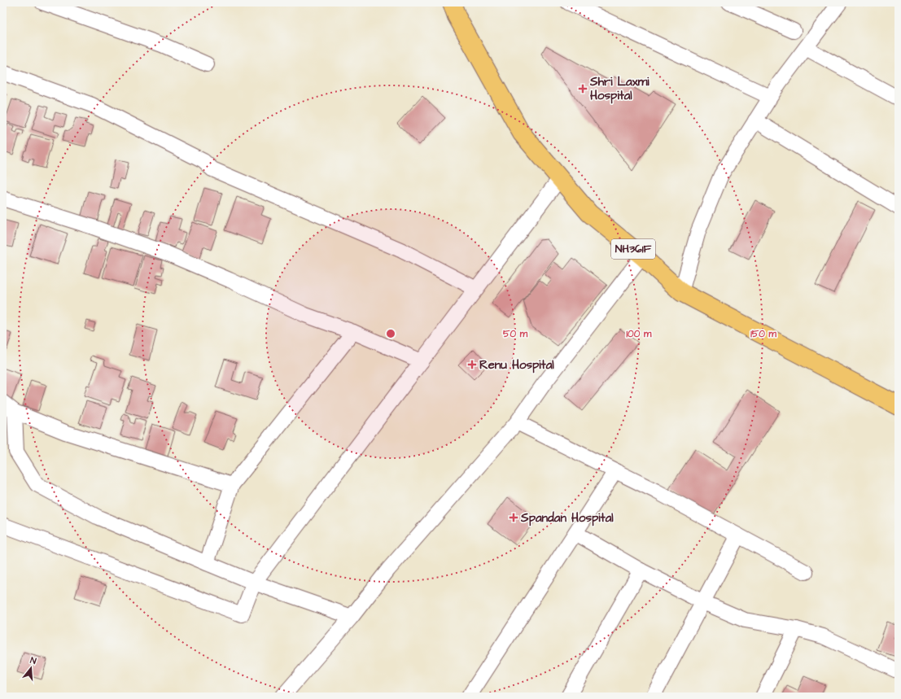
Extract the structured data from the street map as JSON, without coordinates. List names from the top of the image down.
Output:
{
  "streets": {
    "highway": ["NH361F"]
  },
  "places": {
    "health": ["Shri Laxmi Hospital", "Renu Hospital", "Spandan Hospital"]
  },
  "north": "top",
  "rings": ["50 m", "100 m", "150 m"]
}
